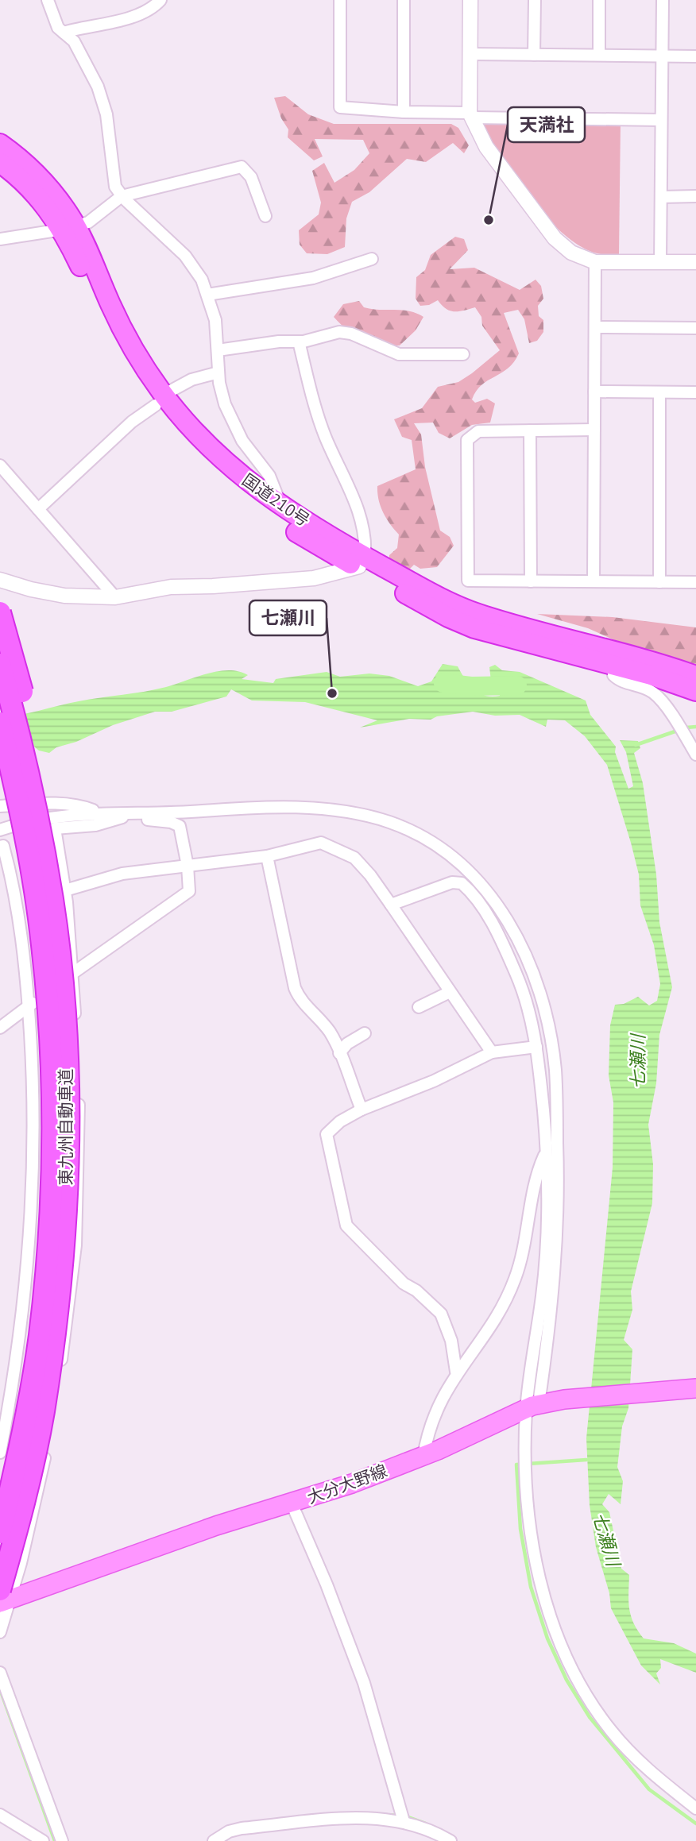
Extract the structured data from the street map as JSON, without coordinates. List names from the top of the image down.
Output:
{
  "streets": {
    "highway": ["国道210号", "東九州自動車道"],
    "main road": ["大分大野線"]
  },
  "crossings": [
    ["東九州自動車道", "大分大野線"]
  ],
  "water": ["七瀬川"],
  "places": ["天満社", "七瀬川"]
}
